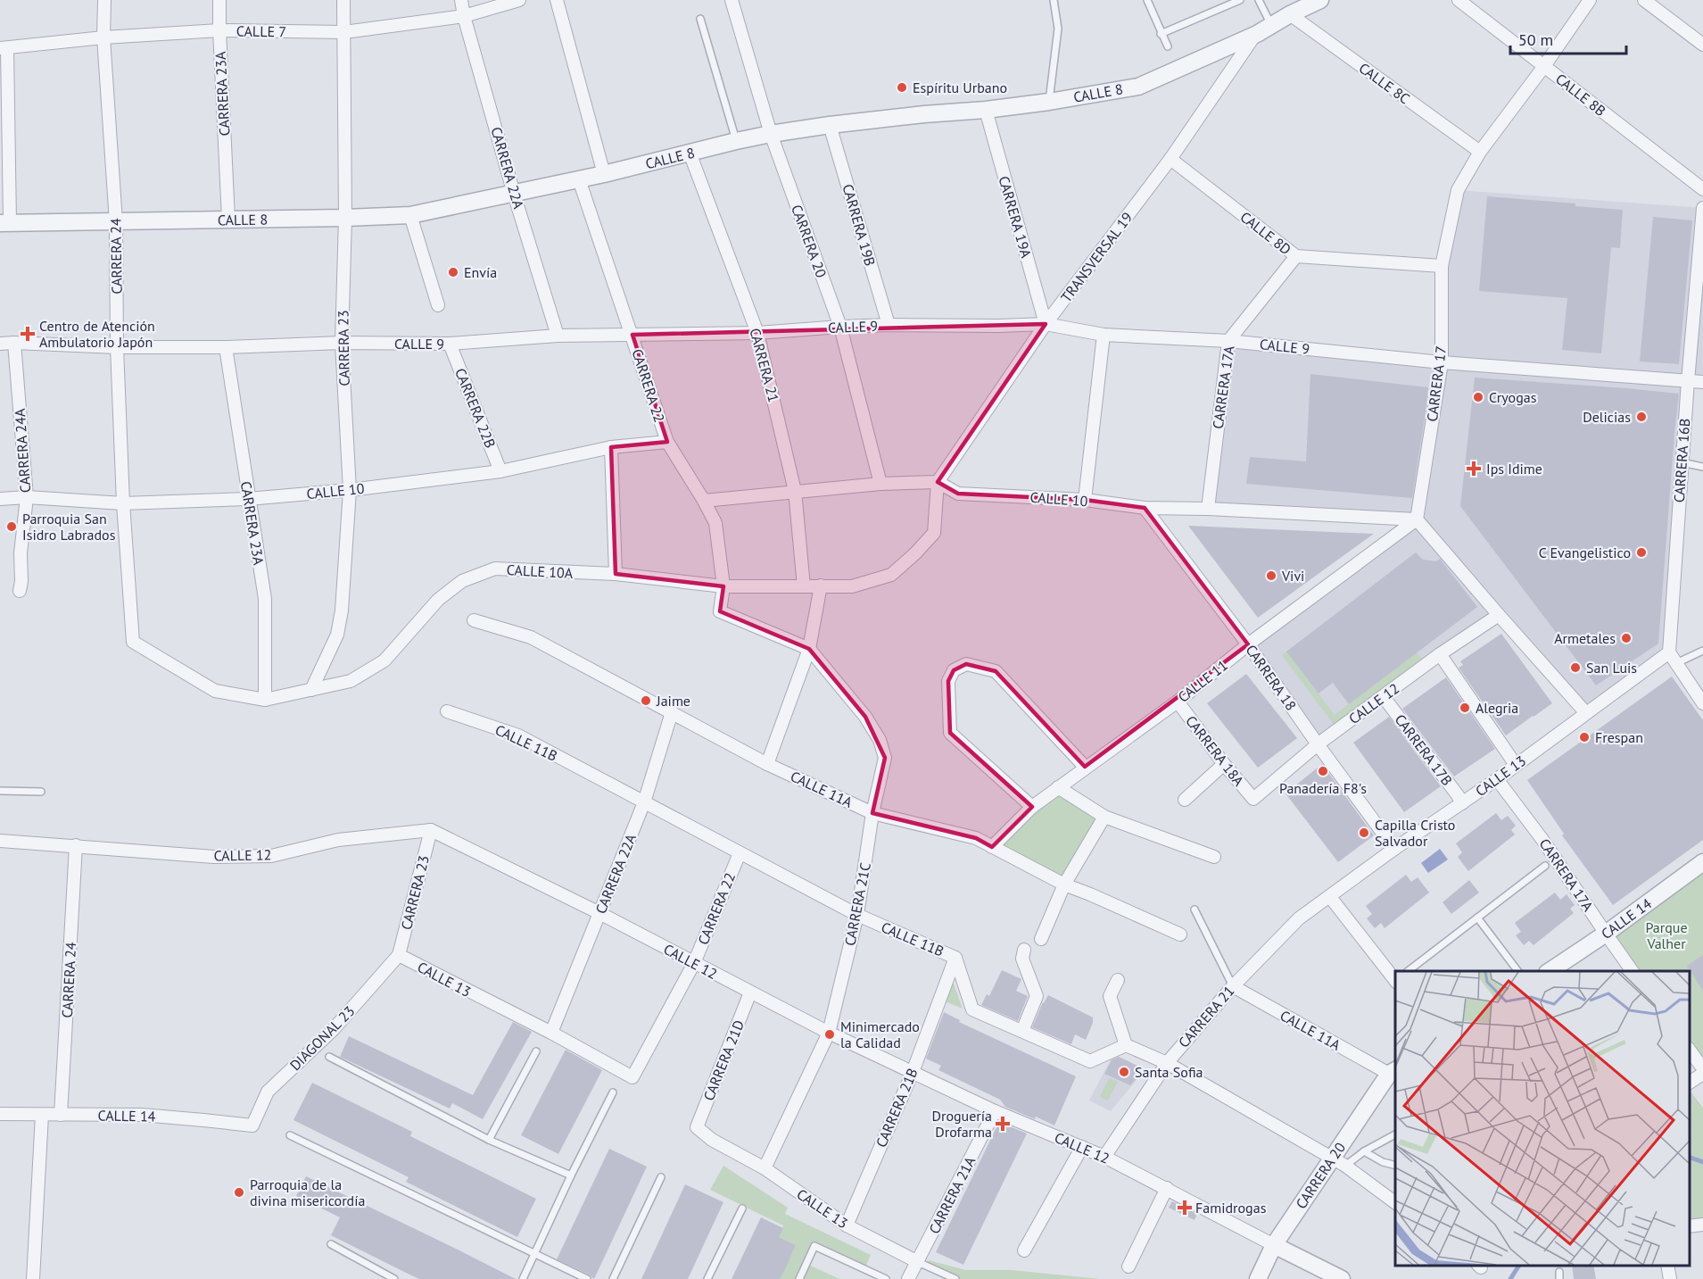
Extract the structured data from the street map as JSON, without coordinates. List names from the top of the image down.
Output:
{
  "streets": {
    "street": [
      "CALLE 7",
      "CALLE 8C",
      "CALLE 8",
      "CARRERA 23A",
      "CALLE 8B",
      "CARRERA 22A",
      "CARRERA 19A",
      "CARRERA 19B",
      "CALLE 8D",
      "CARRERA 20",
      "CARRERA 24",
      "TRANSVERSAL 19",
      "CALLE 9",
      "CARRERA 23",
      "CARRERA 21",
      "CARRERA 17",
      "CARRERA 22",
      "CARRERA 17A",
      "CARRERA 22B",
      "CARRERA 24A",
      "CARRERA 16B",
      "CALLE 10",
      "CALLE 10A",
      "CARRERA 18",
      "CALLE 11",
      "CALLE 12",
      "CALLE 11B",
      "CARRERA 17B",
      "CARRERA 18A",
      "CALLE 13",
      "CALLE 11A",
      "CARRERA 21C",
      "CALLE 14",
      "DIAGONAL 23",
      "CARRERA 21D",
      "CARRERA 21B",
      "CARRERA 21A"
    ]
  },
  "crossings": [
    ["CALLE 7", "CARRERA 23A"],
    ["CALLE 7", "CARRERA 22A"],
    ["CALLE 7", "CARRERA 24"],
    ["CALLE 7", "CARRERA 23"],
    ["CALLE 8C", "CALLE 8"],
    ["CALLE 8C", "CARRERA 17"],
    ["CALLE 8", "CARRERA 23A"],
    ["CALLE 8", "CARRERA 22A"],
    ["CALLE 8", "CARRERA 19A"],
    ["CALLE 8", "CARRERA 19B"],
    ["CALLE 8", "CARRERA 20"],
    ["CALLE 8", "CARRERA 24"],
    ["CALLE 8", "TRANSVERSAL 19"],
    ["CALLE 8", "CARRERA 23"],
    ["CALLE 8", "CARRERA 21"],
    ["CALLE 8", "CARRERA 22"],
    ["CARRERA 23A", "CALLE 9"],
    ["CARRERA 23A", "CALLE 10"],
    ["CARRERA 23A", "CALLE 10A"],
    ["CALLE 8B", "CARRERA 17"],
    ["CARRERA 22A", "CALLE 9"],
    ["CARRERA 22A", "CALLE 12"],
    ["CARRERA 22A", "CALLE 11B"],
    ["CARRERA 22A", "CALLE 13"],
    ["CARRERA 22A", "CALLE 11A"],
    ["CARRERA 19A", "TRANSVERSAL 19"],
    ["CARRERA 19A", "CALLE 9"],
    ["CARRERA 19B", "CALLE 9"],
    ["CALLE 8D", "TRANSVERSAL 19"],
    ["CALLE 8D", "CARRERA 17"],
    ["CALLE 8D", "CARRERA 17A"],
    ["CARRERA 20", "CALLE 9"],
    ["CARRERA 20", "CALLE 10"],
    ["CARRERA 20", "CALLE 12"],
    ["CARRERA 20", "CALLE 11A"],
    ["CARRERA 24", "CALLE 9"],
    ["CARRERA 24", "CALLE 10"],
    ["CARRERA 24", "CALLE 10A"],
    ["CARRERA 24", "CALLE 12"],
    ["CARRERA 24", "CALLE 14"],
    ["TRANSVERSAL 19", "CALLE 9"],
    ["TRANSVERSAL 19", "CALLE 10"],
    ["TRANSVERSAL 19", "CALLE 10A"],
    ["CALLE 9", "CARRERA 23"],
    ["CALLE 9", "CARRERA 21"],
    ["CALLE 9", "CARRERA 17"],
    ["CALLE 9", "CARRERA 22"],
    ["CALLE 9", "CARRERA 17A"],
    ["CALLE 9", "CARRERA 22B"],
    ["CALLE 9", "CARRERA 24A"],
    ["CALLE 9", "CARRERA 16B"],
    ["CARRERA 23", "CALLE 10"],
    ["CARRERA 23", "CALLE 10A"],
    ["CARRERA 23", "CALLE 12"],
    ["CARRERA 23", "CALLE 13"],
    ["CARRERA 23", "DIAGONAL 23"],
    ["CARRERA 21", "CALLE 10"],
    ["CARRERA 21", "CALLE 10A"],
    ["CARRERA 21", "CALLE 12"],
    ["CARRERA 21", "CALLE 13"],
    ["CARRERA 21", "CALLE 11A"],
    ["CARRERA 17", "CALLE 10"],
    ["CARRERA 17", "CALLE 11"],
    ["CARRERA 22", "CALLE 10"],
    ["CARRERA 22", "CALLE 10A"],
    ["CARRERA 22", "CALLE 12"],
    ["CARRERA 22", "CALLE 11B"],
    ["CARRERA 22", "CALLE 13"],
    ["CARRERA 17A", "CALLE 10"],
    ["CARRERA 17A", "CALLE 13"],
    ["CARRERA 17A", "CALLE 14"],
    ["CARRERA 22B", "CALLE 10"],
    ["CARRERA 24A", "CALLE 10"],
    ["CARRERA 16B", "CALLE 13"],
    ["CALLE 10", "CALLE 10A"],
    ["CALLE 10", "CARRERA 18"],
    ["CALLE 10", "CALLE 11"],
    ["CARRERA 18", "CALLE 11"],
    ["CARRERA 18", "CALLE 12"],
    ["CARRERA 18", "CALLE 13"],
    ["CALLE 11", "CARRERA 18A"],
    ["CALLE 11", "CALLE 11A"],
    ["CALLE 12", "CARRERA 17B"],
    ["CALLE 12", "CARRERA 18A"],
    ["CALLE 12", "CARRERA 21C"],
    ["CALLE 12", "CARRERA 21D"],
    ["CALLE 12", "CARRERA 21B"],
    ["CALLE 12", "CARRERA 21A"],
    ["CALLE 11B", "CARRERA 21C"],
    ["CALLE 11B", "CARRERA 21B"],
    ["CARRERA 17B", "CALLE 13"],
    ["CALLE 13", "CARRERA 21C"],
    ["CALLE 13", "DIAGONAL 23"],
    ["CALLE 13", "CARRERA 21D"],
    ["CALLE 13", "CARRERA 21B"],
    ["CALLE 13", "CARRERA 21A"],
    ["CALLE 11A", "CARRERA 21C"],
    ["CALLE 14", "DIAGONAL 23"]
  ],
  "parks": ["Parque Valher"],
  "places": {
    "other": [
      "Espíritu Urbano",
      "Envía",
      "Cryogas",
      "Delicias",
      "Parroquia San Isidro Labrados",
      "C Evangelistico",
      "Vivi",
      "Armetales",
      "San Luis",
      "Jaime",
      "Alegria",
      "Frespan",
      "Panadería F8's",
      "Capilla Cristo Salvador",
      "Minimercado la Calidad",
      "Santa Sofia",
      "Parroquia de la divina misericordía"
    ],
    "health": [
      "Centro de Atención Ambulatorio Japón",
      "Ips Idime",
      "Droguería Drofarma",
      "Famidrogas"
    ]
  },
  "scale_bar": "50 m"
}
